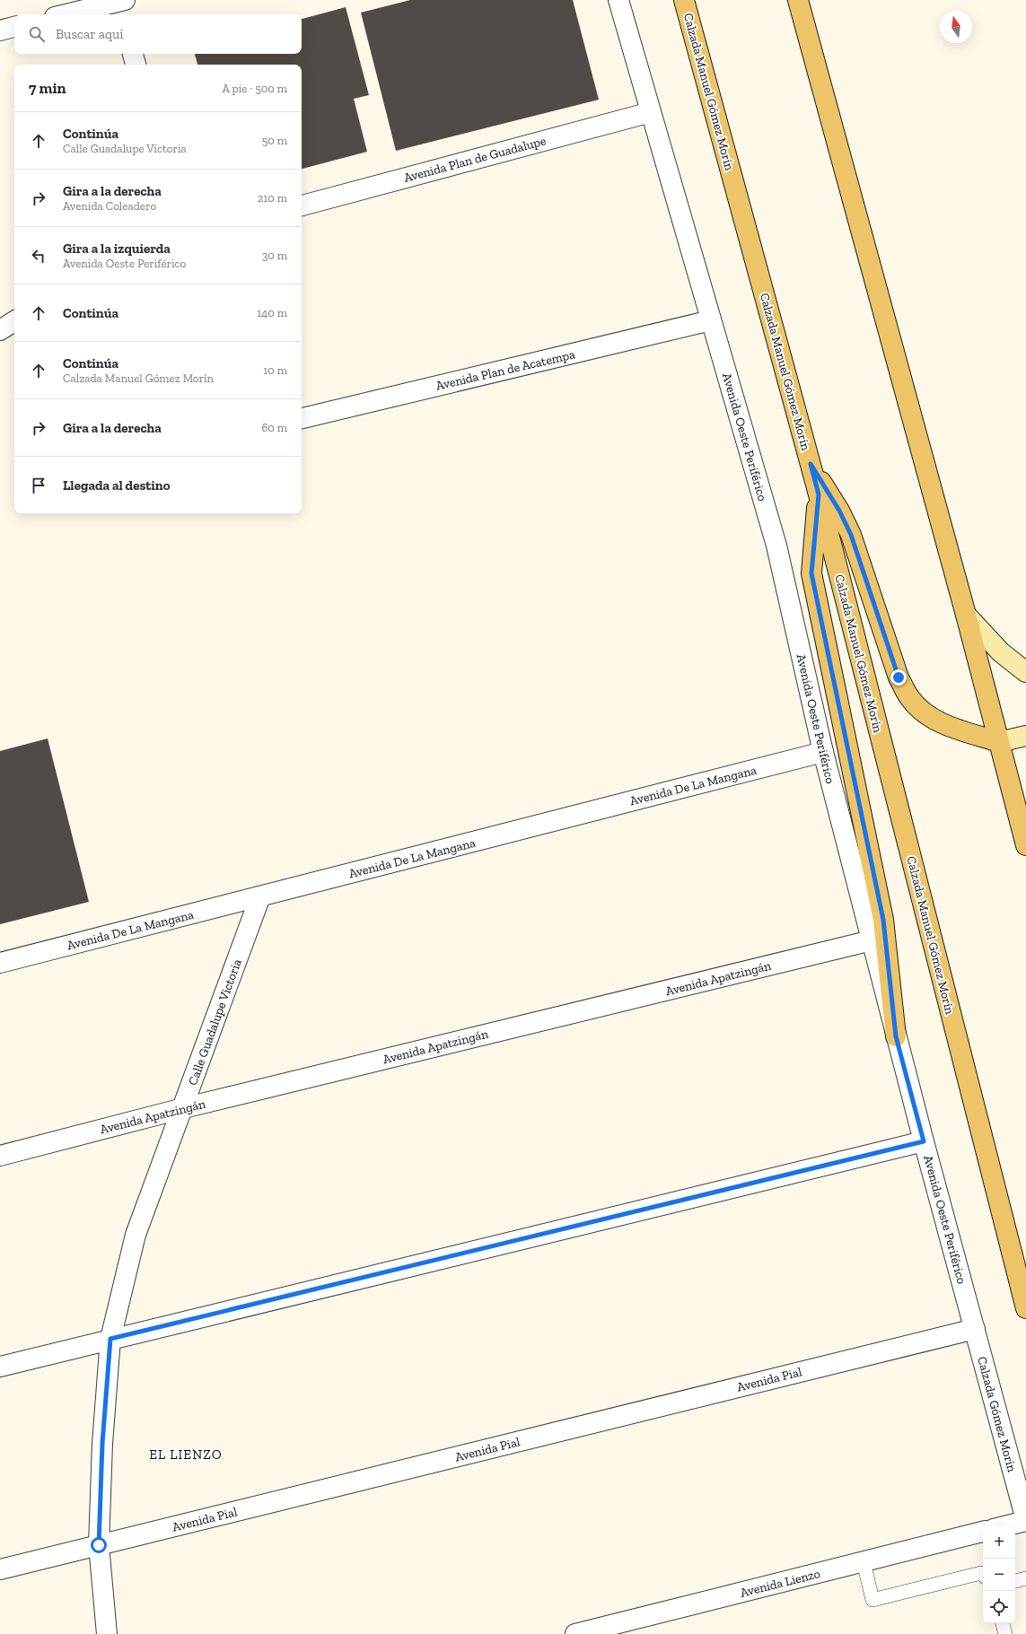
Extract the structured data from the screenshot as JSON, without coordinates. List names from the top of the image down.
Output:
{
  "streets": {
    "main road": ["Calzada Manuel Gómez Morín"],
    "street": [
      "Avenida Plan de Guadalupe",
      "Avenida Plan de Acatempa",
      "Avenida Oeste Periférico",
      "Avenida De La Mangana",
      "Avenida Apatzingán",
      "Calle Guadalupe Victoria",
      "Avenida Pial",
      "Calzada Gómez Morín",
      "Avenida Lienzo"
    ]
  },
  "crossings": [
    ["Avenida Plan de Guadalupe", "Avenida Oeste Periférico"],
    ["Avenida Plan de Acatempa", "Avenida Oeste Periférico"],
    ["Avenida Oeste Periférico", "Avenida De La Mangana"],
    ["Avenida Oeste Periférico", "Avenida Apatzingán"],
    ["Avenida Oeste Periférico", "Avenida Pial"],
    ["Avenida Oeste Periférico", "Calzada Gómez Morín"],
    ["Avenida De La Mangana", "Calle Guadalupe Victoria"],
    ["Avenida Apatzingán", "Calle Guadalupe Victoria"],
    ["Calle Guadalupe Victoria", "Avenida Pial"],
    ["Avenida Pial", "Calzada Gómez Morín"]
  ],
  "districts": ["EL LIENZO"],
  "north": "top",
  "page": {
    "search": "Buscar aquí",
    "heading": ["7 min", "A pie · 500 m"],
    "list": [
      ["Continúa", "Calle Guadalupe Victoria", "50 m"],
      ["Gira a la derecha", "Avenida Coleadero", "210 m"],
      ["Gira a la izquierda", "Avenida Oeste Periférico", "30 m"],
      ["Continúa", "140 m"],
      ["Continúa", "Calzada Manuel Gómez Morín", "10 m"],
      ["Gira a la derecha", "60 m"],
      "Llegada al destino"
    ],
    "map_buttons": ["+", "−"]
  }
}
